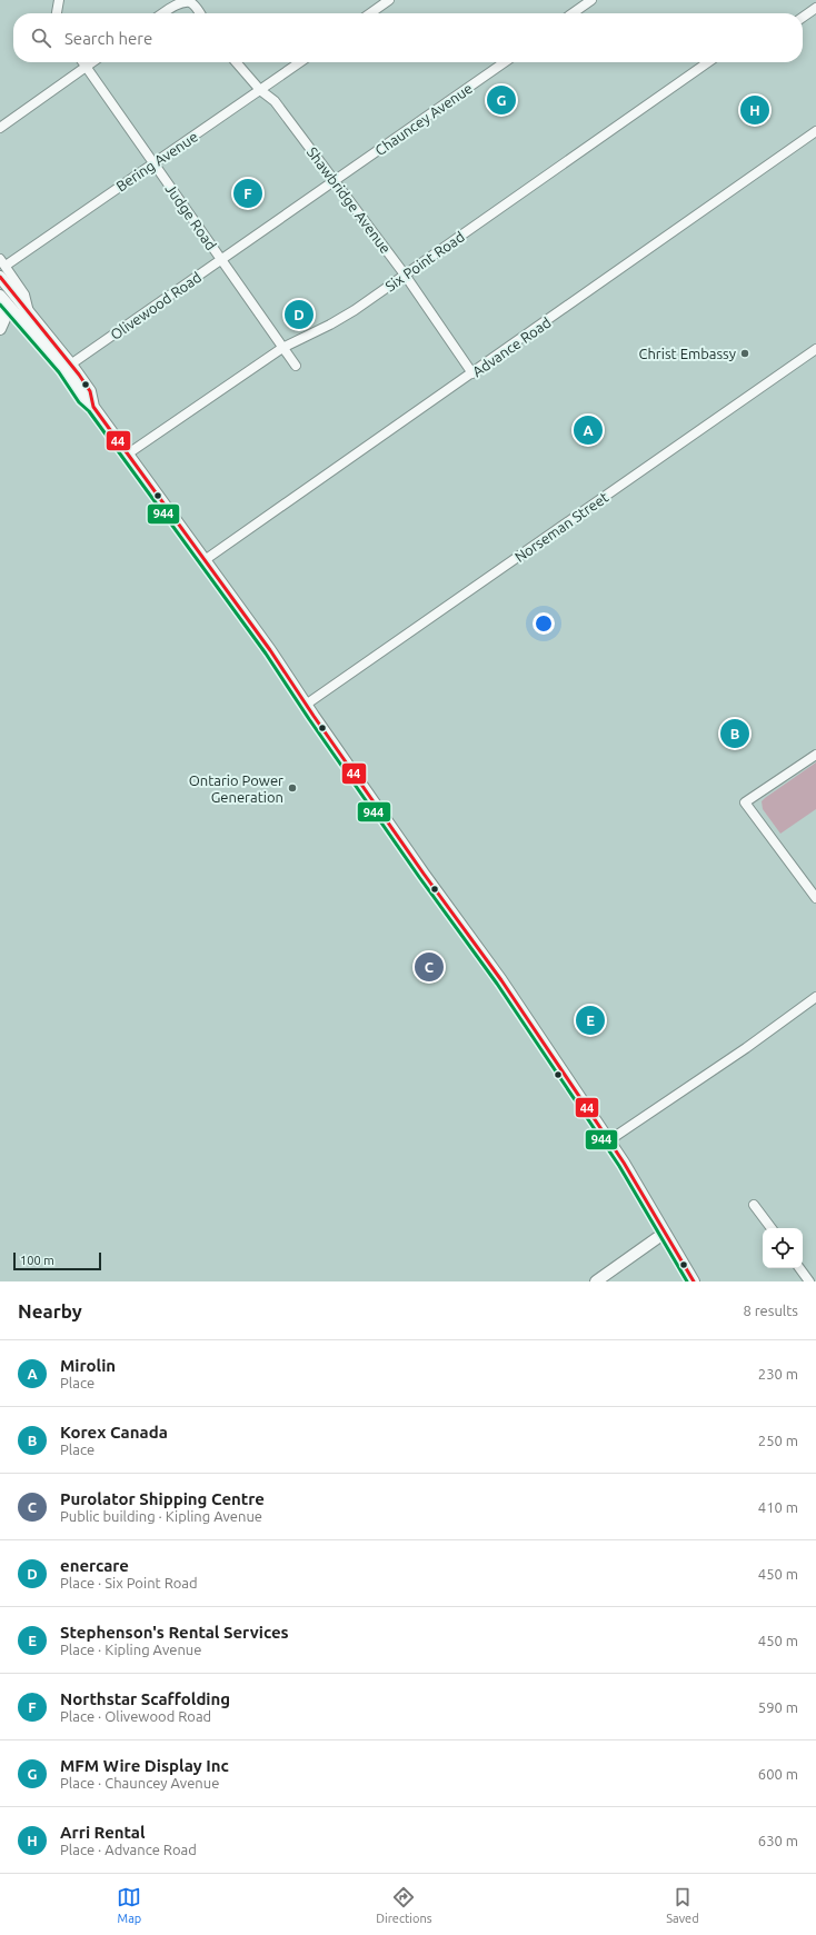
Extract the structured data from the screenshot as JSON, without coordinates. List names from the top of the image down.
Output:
{
  "streets": {
    "street": [
      "Chauncey Avenue",
      "Bering Avenue",
      "Shawbridge Avenue",
      "Judge Road",
      "Six Point Road",
      "Olivewood Road",
      "Advance Road",
      "Norseman Street"
    ]
  },
  "crossings": [
    ["Chauncey Avenue", "Shawbridge Avenue"],
    ["Chauncey Avenue", "Olivewood Road"],
    ["Bering Avenue", "Shawbridge Avenue"],
    ["Bering Avenue", "Judge Road"],
    ["Shawbridge Avenue", "Six Point Road"],
    ["Shawbridge Avenue", "Olivewood Road"],
    ["Shawbridge Avenue", "Advance Road"],
    ["Judge Road", "Six Point Road"],
    ["Judge Road", "Olivewood Road"]
  ],
  "places": ["Christ Embassy", "Ontario Power Generation"],
  "lines": ["transit line 44", "transit line 944"],
  "scale_bar": "100 m",
  "page": {
    "search": "Search here",
    "pins": [
      "G",
      "H",
      "F",
      "D",
      "A",
      "B",
      "C",
      "E"
    ],
    "scale": "100 m",
    "heading": ["Nearby", "8 results"],
    "list": [
      {
        "mark": "A",
        "name": "Mirolin",
        "note": "Place",
        "value": "230 m"
      },
      {
        "mark": "B",
        "name": "Korex Canada",
        "note": "Place",
        "value": "250 m"
      },
      {
        "mark": "C",
        "name": "Purolator Shipping Centre",
        "note": "Public building · Kipling Avenue",
        "value": "410 m"
      },
      {
        "mark": "D",
        "name": "enercare",
        "note": "Place · Six Point Road",
        "value": "450 m"
      },
      {
        "mark": "E",
        "name": "Stephenson's Rental Services",
        "note": "Place · Kipling Avenue",
        "value": "450 m"
      },
      {
        "mark": "F",
        "name": "Northstar Scaffolding",
        "note": "Place · Olivewood Road",
        "value": "590 m"
      },
      {
        "mark": "G",
        "name": "MFM Wire Display Inc",
        "note": "Place · Chauncey Avenue",
        "value": "600 m"
      },
      {
        "mark": "H",
        "name": "Arri Rental",
        "note": "Place · Advance Road",
        "value": "630 m"
      }
    ],
    "nav": ["Map", "Directions", "Saved"]
  }
}
